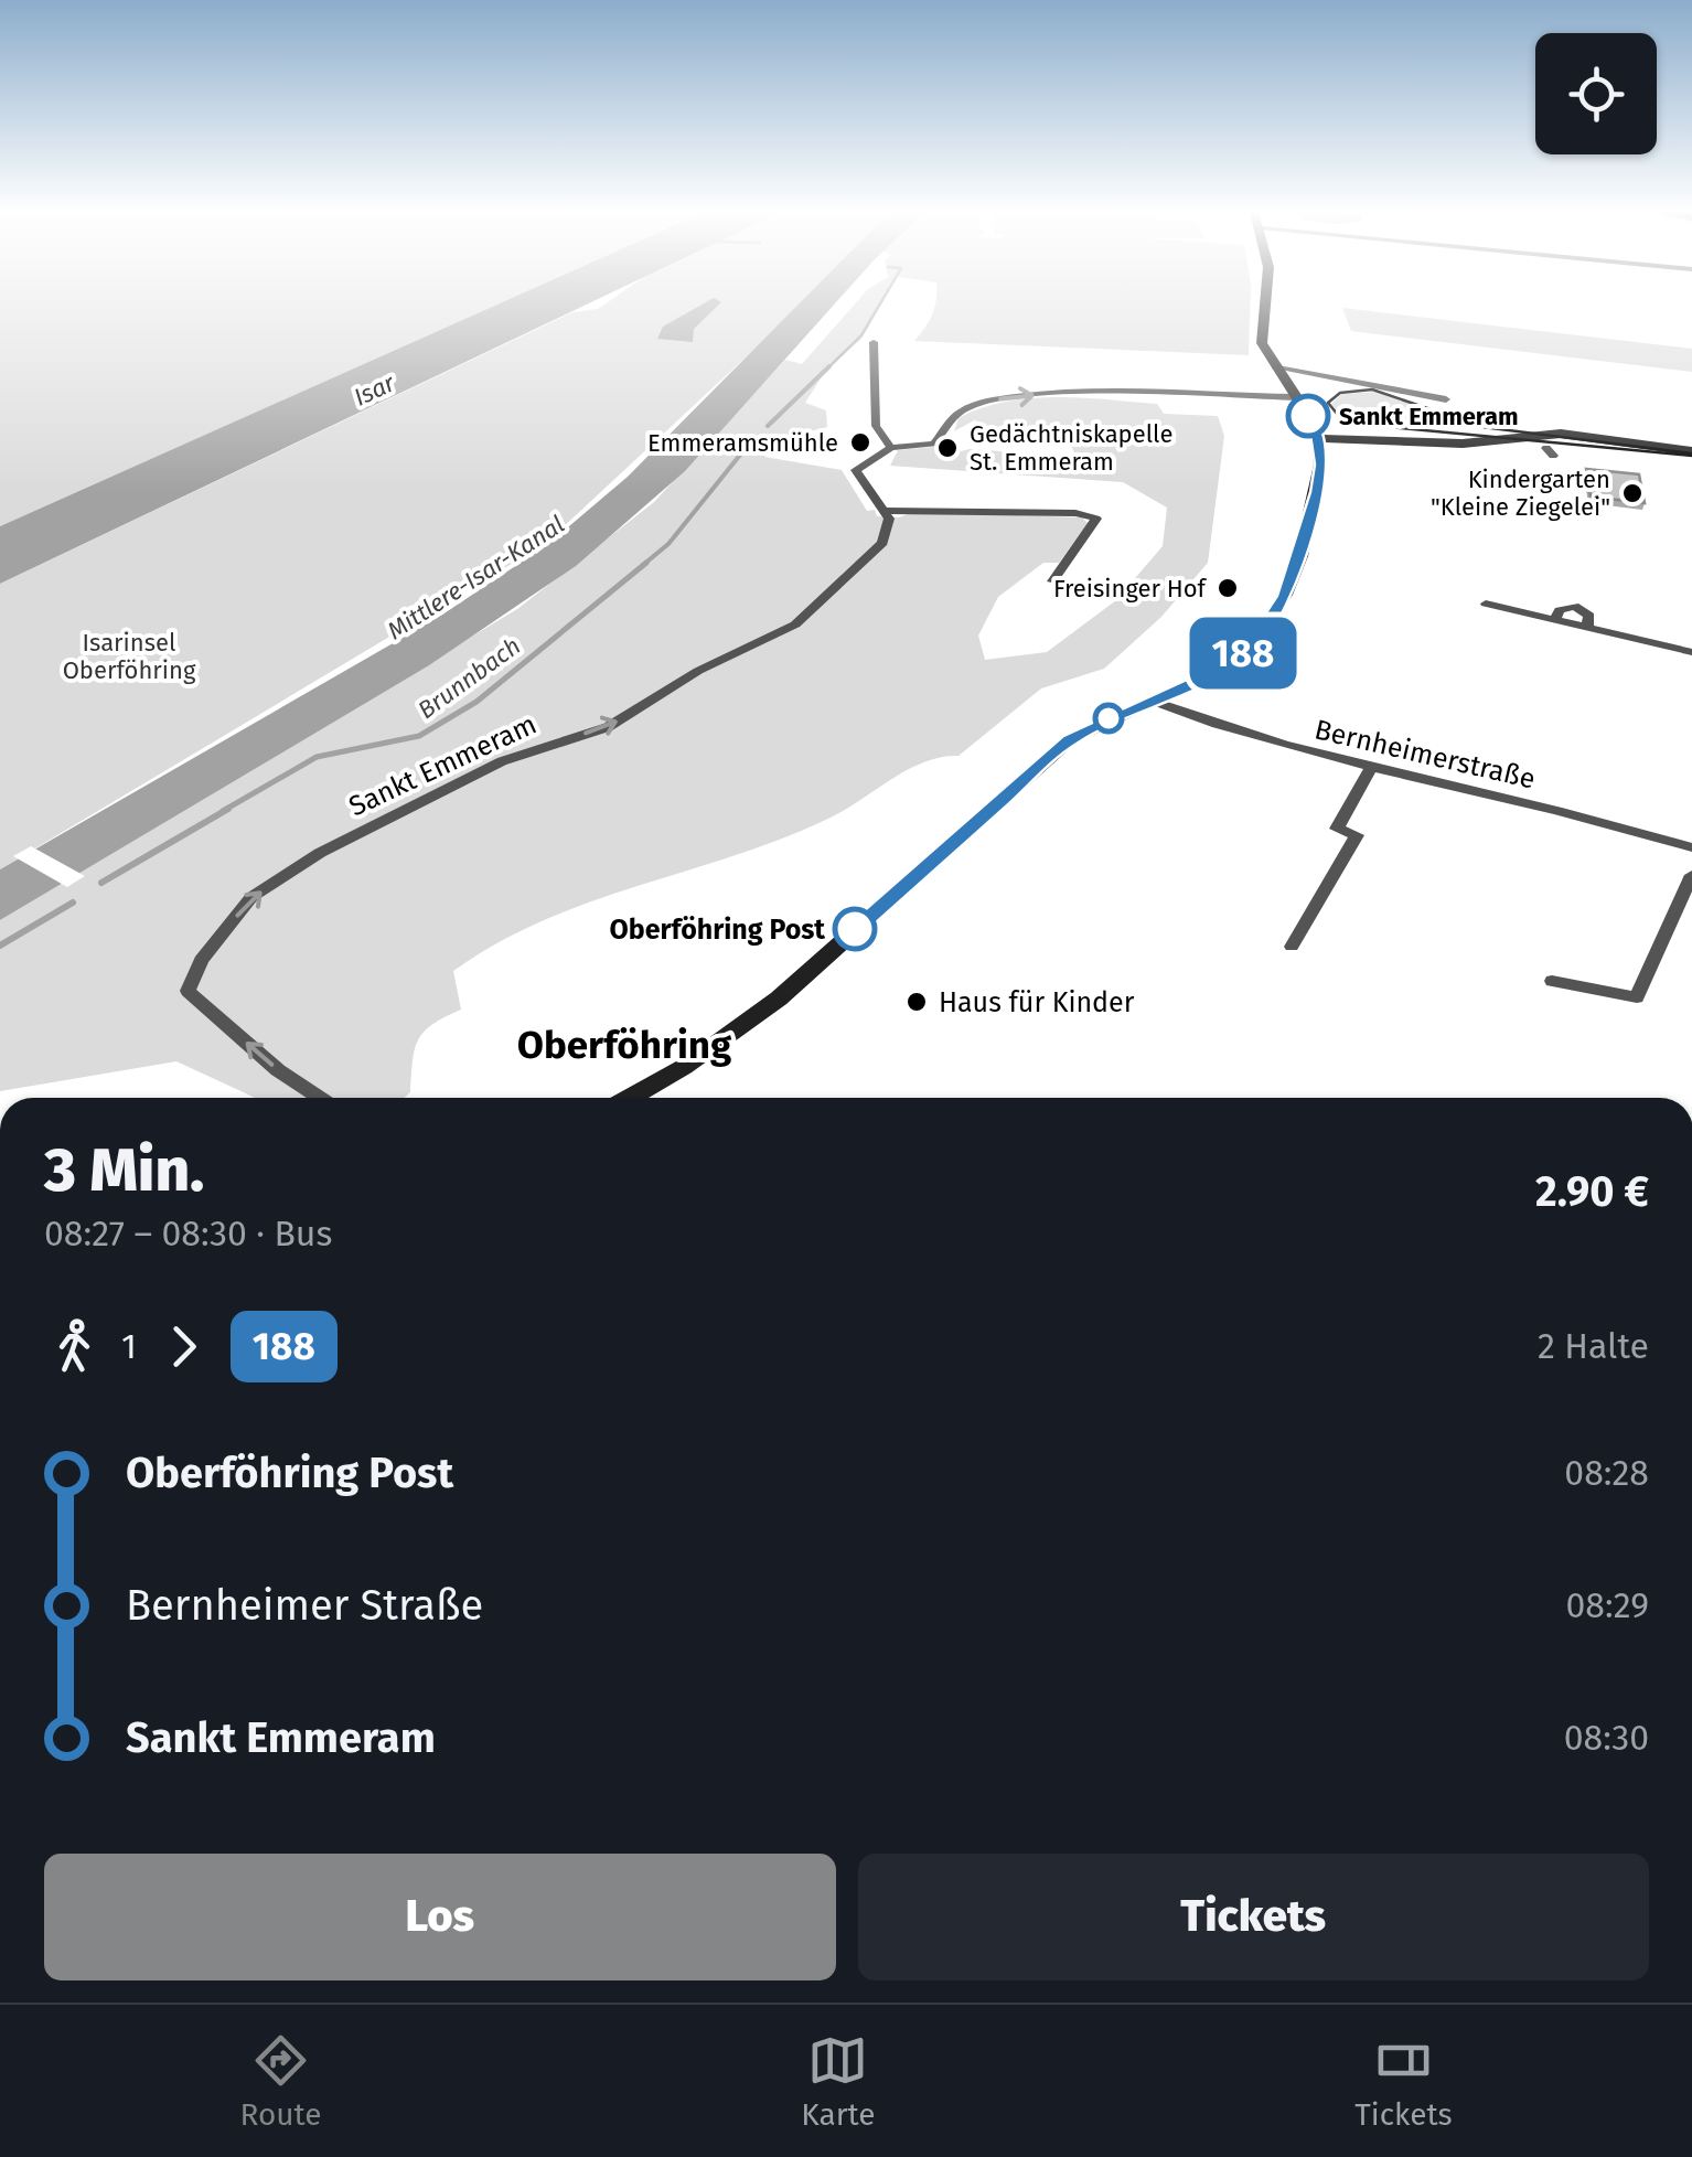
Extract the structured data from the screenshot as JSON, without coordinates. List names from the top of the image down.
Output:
{
  "streets": {
    "street": ["Bernheimerstraße", "Sankt Emmeram"]
  },
  "districts": ["Oberföhring"],
  "water": ["Isar", "Mittlere-Isar-Kanal", "Brunnbach"],
  "parks": ["Isarinsel Oberföhring"],
  "places": [
    "Sankt Emmeram",
    "Emmeramsmühle",
    "Gedächtniskapelle St. Emmeram",
    "Kindergarten \"Kleine Ziegelei\"",
    "Freisinger Hof",
    "Oberföhring Post",
    "Haus für Kinder"
  ],
  "lines": ["bus line 188"],
  "page": {
    "on_map": "188",
    "heading": ["3 Min.", "08:27 – 08:30 · Bus", "2.90 €"],
    "legs": ["1", "188", "2 Halte"],
    "list": [
      {
        "name": "Oberföhring Post",
        "value": "08:28"
      },
      {
        "name": "Bernheimer Straße",
        "value": "08:29"
      },
      {
        "name": "Sankt Emmeram",
        "value": "08:30"
      }
    ],
    "buttons": ["Los", "Tickets"],
    "tabs": ["Route", "Karte", "Tickets"]
  }
}
